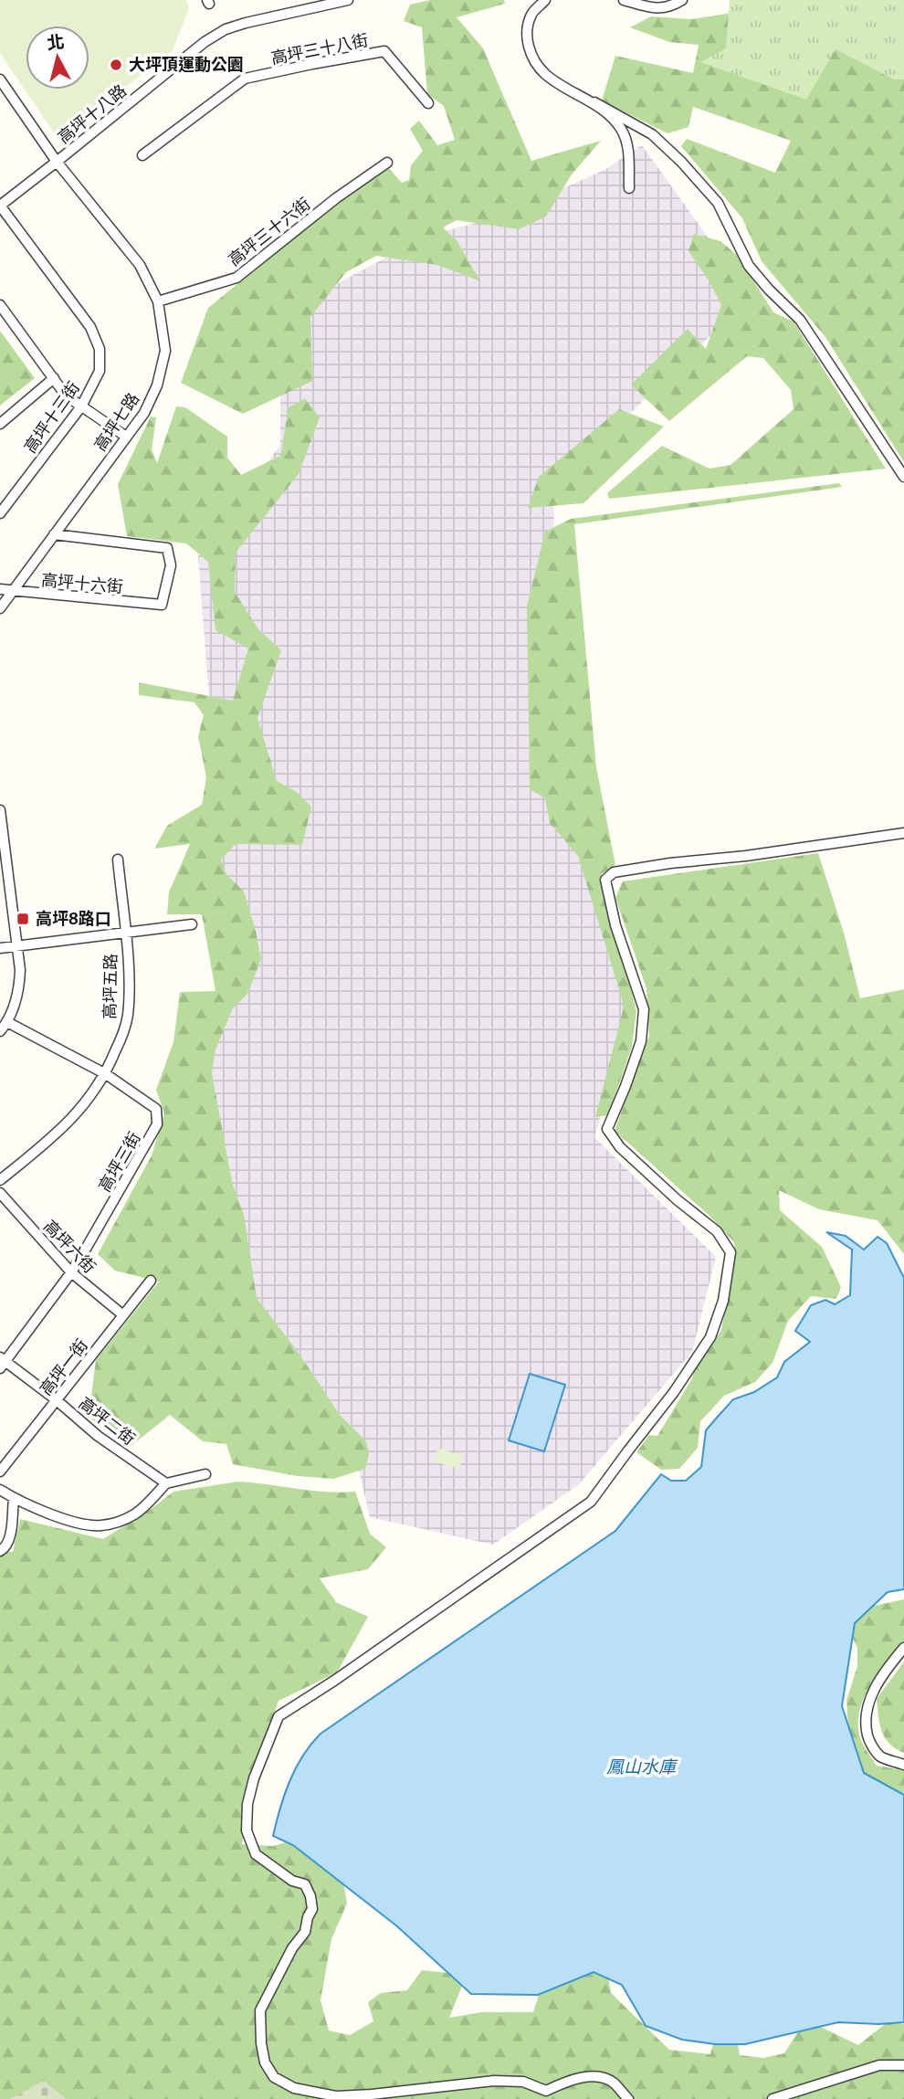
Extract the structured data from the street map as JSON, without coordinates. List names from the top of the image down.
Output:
{
  "streets": {
    "street": [
      "高坪三十八街",
      "高坪十八路",
      "高坪三十六街",
      "高坪十三街",
      "高坪七路",
      "高坪十六街",
      "高坪五路",
      "高坪三街",
      "高坪六街",
      "高坪一街",
      "高坪二街"
    ]
  },
  "crossings": [
    ["高坪十八路", "高坪十三街"],
    ["高坪十八路", "高坪七路"],
    ["高坪三十六街", "高坪七路"],
    ["高坪七路", "高坪十六街"],
    ["高坪五路", "高坪三街"],
    ["高坪三街", "高坪六街"],
    ["高坪三街", "高坪二街"],
    ["高坪六街", "高坪一街"],
    ["高坪一街", "高坪二街"]
  ],
  "water": ["鳳山水庫"],
  "places": {
    "other": ["大坪頂運動公園"],
    "transit": ["高坪8路口"]
  },
  "north": "top"
}
